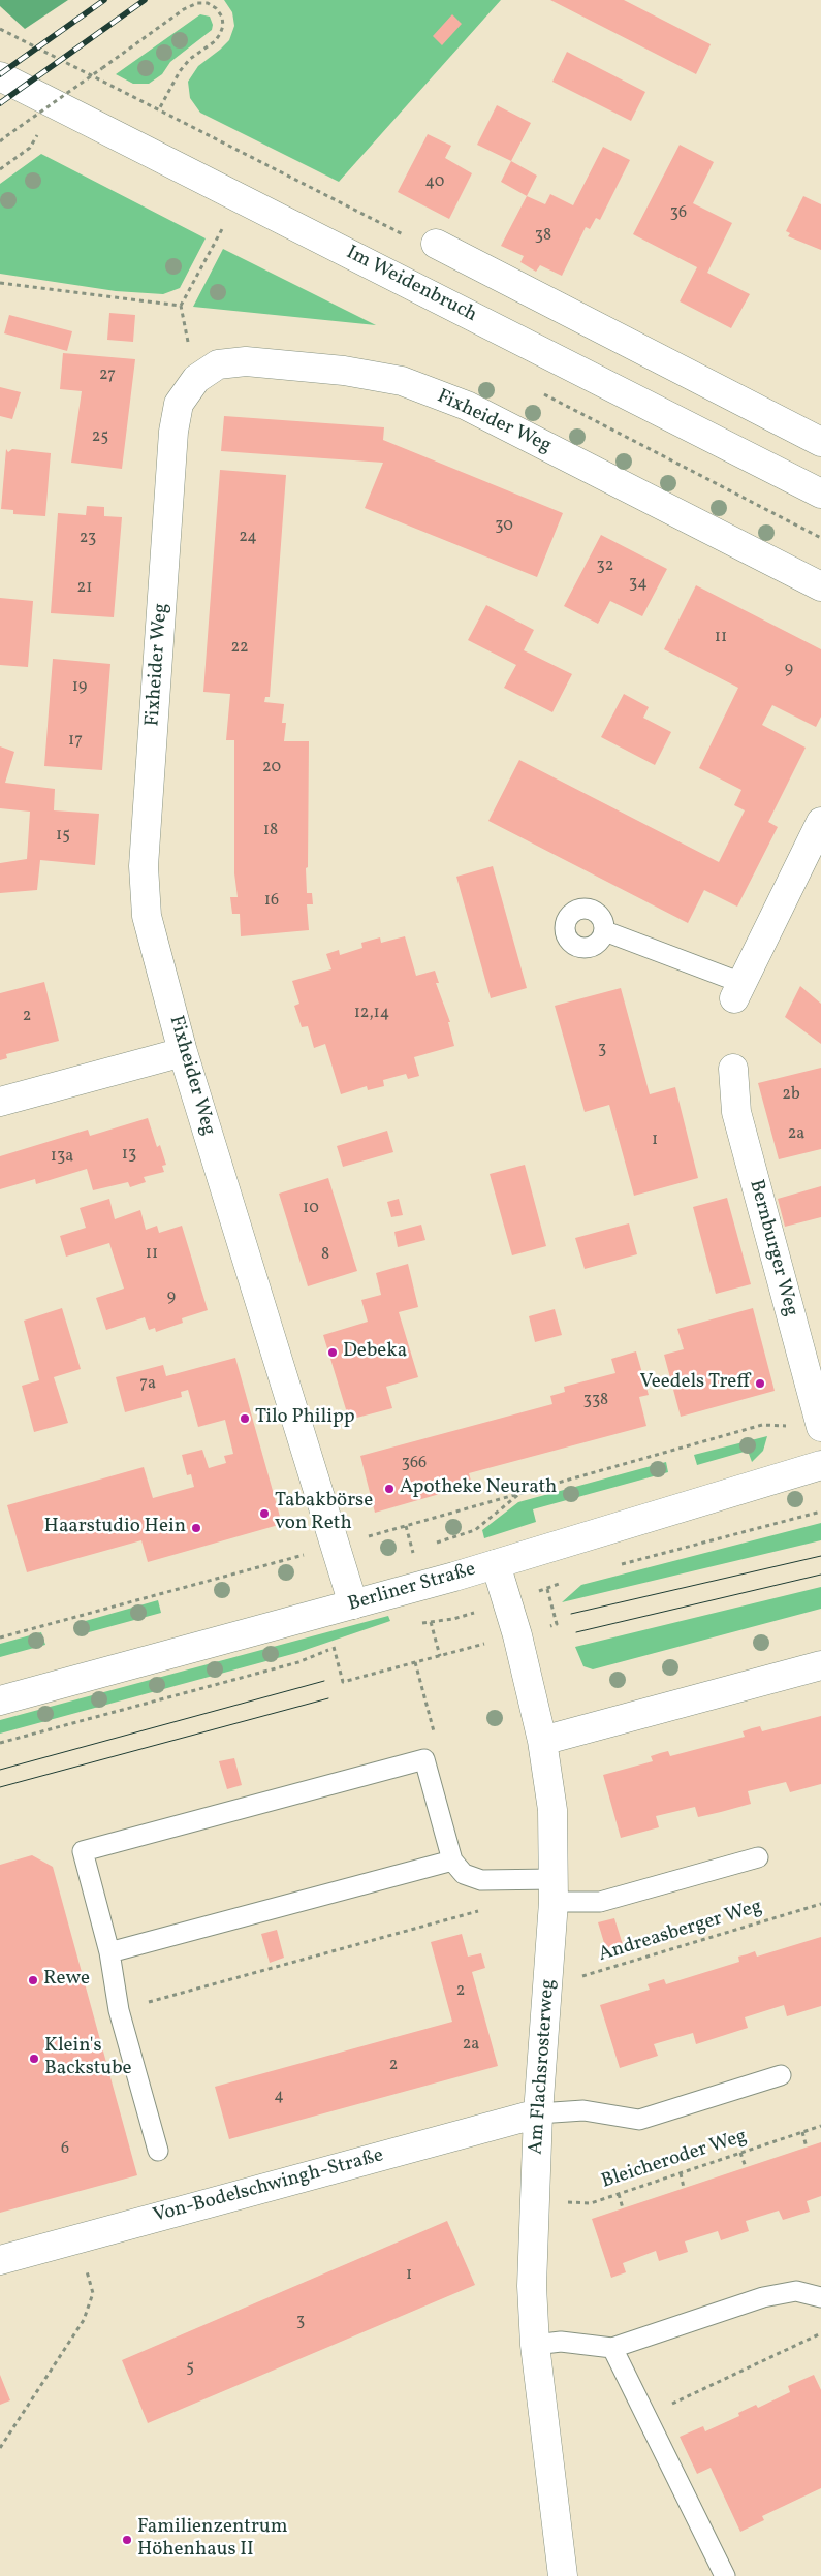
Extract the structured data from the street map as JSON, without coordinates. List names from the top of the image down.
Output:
{
  "streets": {
    "street": [
      "Im Weidenbruch",
      "Fixheider Weg",
      "Bernburger Weg",
      "Berliner Straße",
      "Am Flachsrosterweg",
      "Von-Bodelschwingh-Straße"
    ],
    "path": ["Andreasberger Weg", "Bleicheroder Weg"]
  },
  "crossings": [
    ["Fixheider Weg", "Berliner Straße"],
    ["Berliner Straße", "Am Flachsrosterweg"],
    ["Andreasberger Weg", "Am Flachsrosterweg"],
    ["Am Flachsrosterweg", "Bleicheroder Weg"],
    ["Am Flachsrosterweg", "Von-Bodelschwingh-Straße"]
  ],
  "places": [
    "Debeka",
    "Veedels Treff",
    "Tilo Philipp",
    "Apotheke Neurath",
    "Tabakbörse von Reth",
    "Haarstudio Hein",
    "Rewe",
    "Klein's Backstube",
    "Familienzentrum Höhenhaus II"
  ],
  "house_numbers": [
    "40",
    "36",
    "38",
    "27",
    "25",
    "30",
    "24",
    "23",
    "32",
    "34",
    "21",
    "11",
    "22",
    "9",
    "19",
    "17",
    "20",
    "18",
    "15",
    "16",
    "12,14",
    "2",
    "3",
    "2b",
    "2a",
    "1",
    "13",
    "13a",
    "10",
    "11",
    "8",
    "9",
    "7a",
    "338",
    "366",
    "2",
    "2a",
    "2",
    "4",
    "6",
    "1",
    "3",
    "5"
  ]
}
